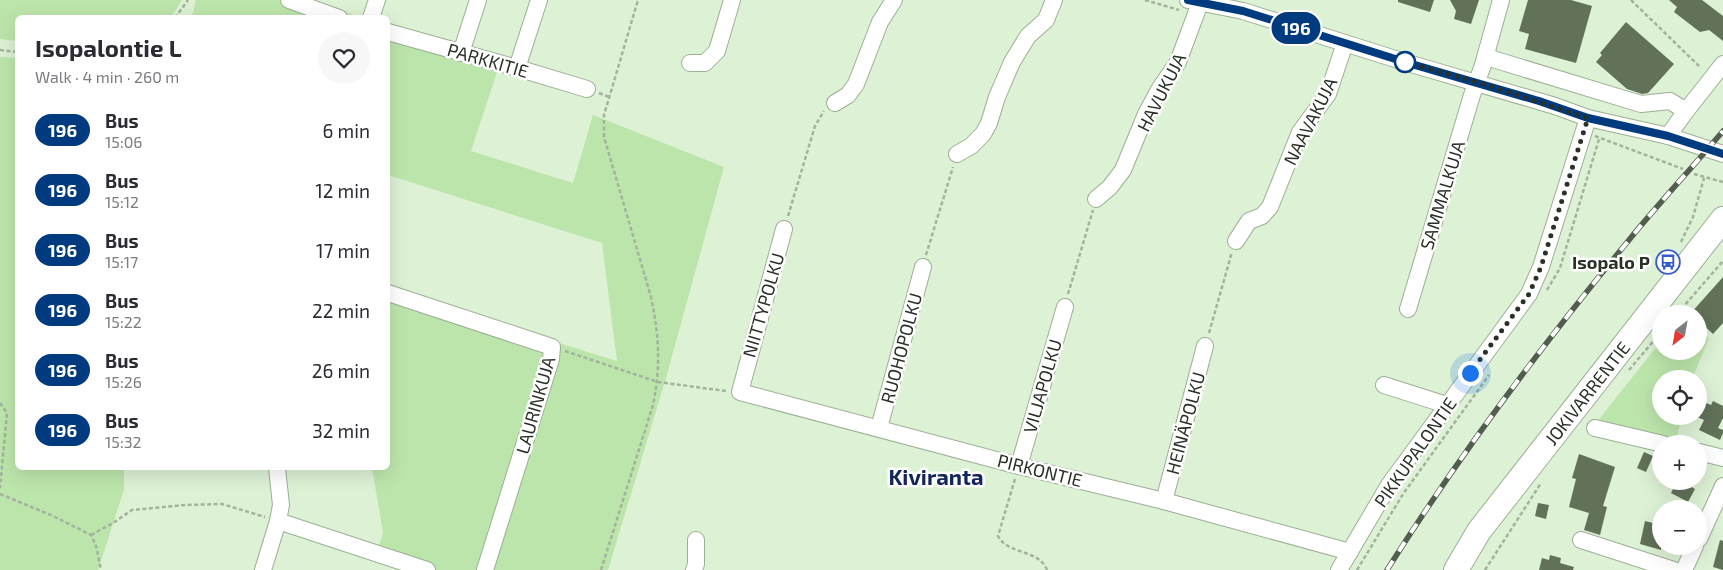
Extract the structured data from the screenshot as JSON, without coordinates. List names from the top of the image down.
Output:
{
  "streets": {
    "highway": ["JOKIVARRENTIE"],
    "street": [
      "PARKKITIE",
      "HAVUKUJA",
      "NAAVAKUJA",
      "SAMMALKUJA",
      "NIITTYPOLKU",
      "RUOHOPOLKU",
      "VILJAPOLKU",
      "LAURINKUJA",
      "HEINÄPOLKU",
      "PIKKUPALONTIE",
      "PIRKONTIE"
    ]
  },
  "crossings": [
    ["NIITTYPOLKU", "PIRKONTIE"],
    ["RUOHOPOLKU", "PIRKONTIE"],
    ["VILJAPOLKU", "PIRKONTIE"],
    ["HEINÄPOLKU", "PIRKONTIE"],
    ["PIKKUPALONTIE", "PIRKONTIE"]
  ],
  "districts": ["Kiviranta"],
  "places": {
    "bus stop": ["Isopalo P"]
  },
  "lines": ["bus line 196"],
  "north": "bottom left",
  "page": {
    "on_map": "196",
    "heading": ["Isopalontie L", "Walk · 4 min · 260 m"],
    "list": [
      {
        "mark": "196",
        "name": "Bus",
        "note": "15:06",
        "value": "6 min"
      },
      {
        "mark": "196",
        "name": "Bus",
        "note": "15:12",
        "value": "12 min"
      },
      {
        "mark": "196",
        "name": "Bus",
        "note": "15:17",
        "value": "17 min"
      },
      {
        "mark": "196",
        "name": "Bus",
        "note": "15:22",
        "value": "22 min"
      },
      {
        "mark": "196",
        "name": "Bus",
        "note": "15:26",
        "value": "26 min"
      },
      {
        "mark": "196",
        "name": "Bus",
        "note": "15:32",
        "value": "32 min"
      }
    ],
    "map_buttons": ["+", "−"]
  }
}
